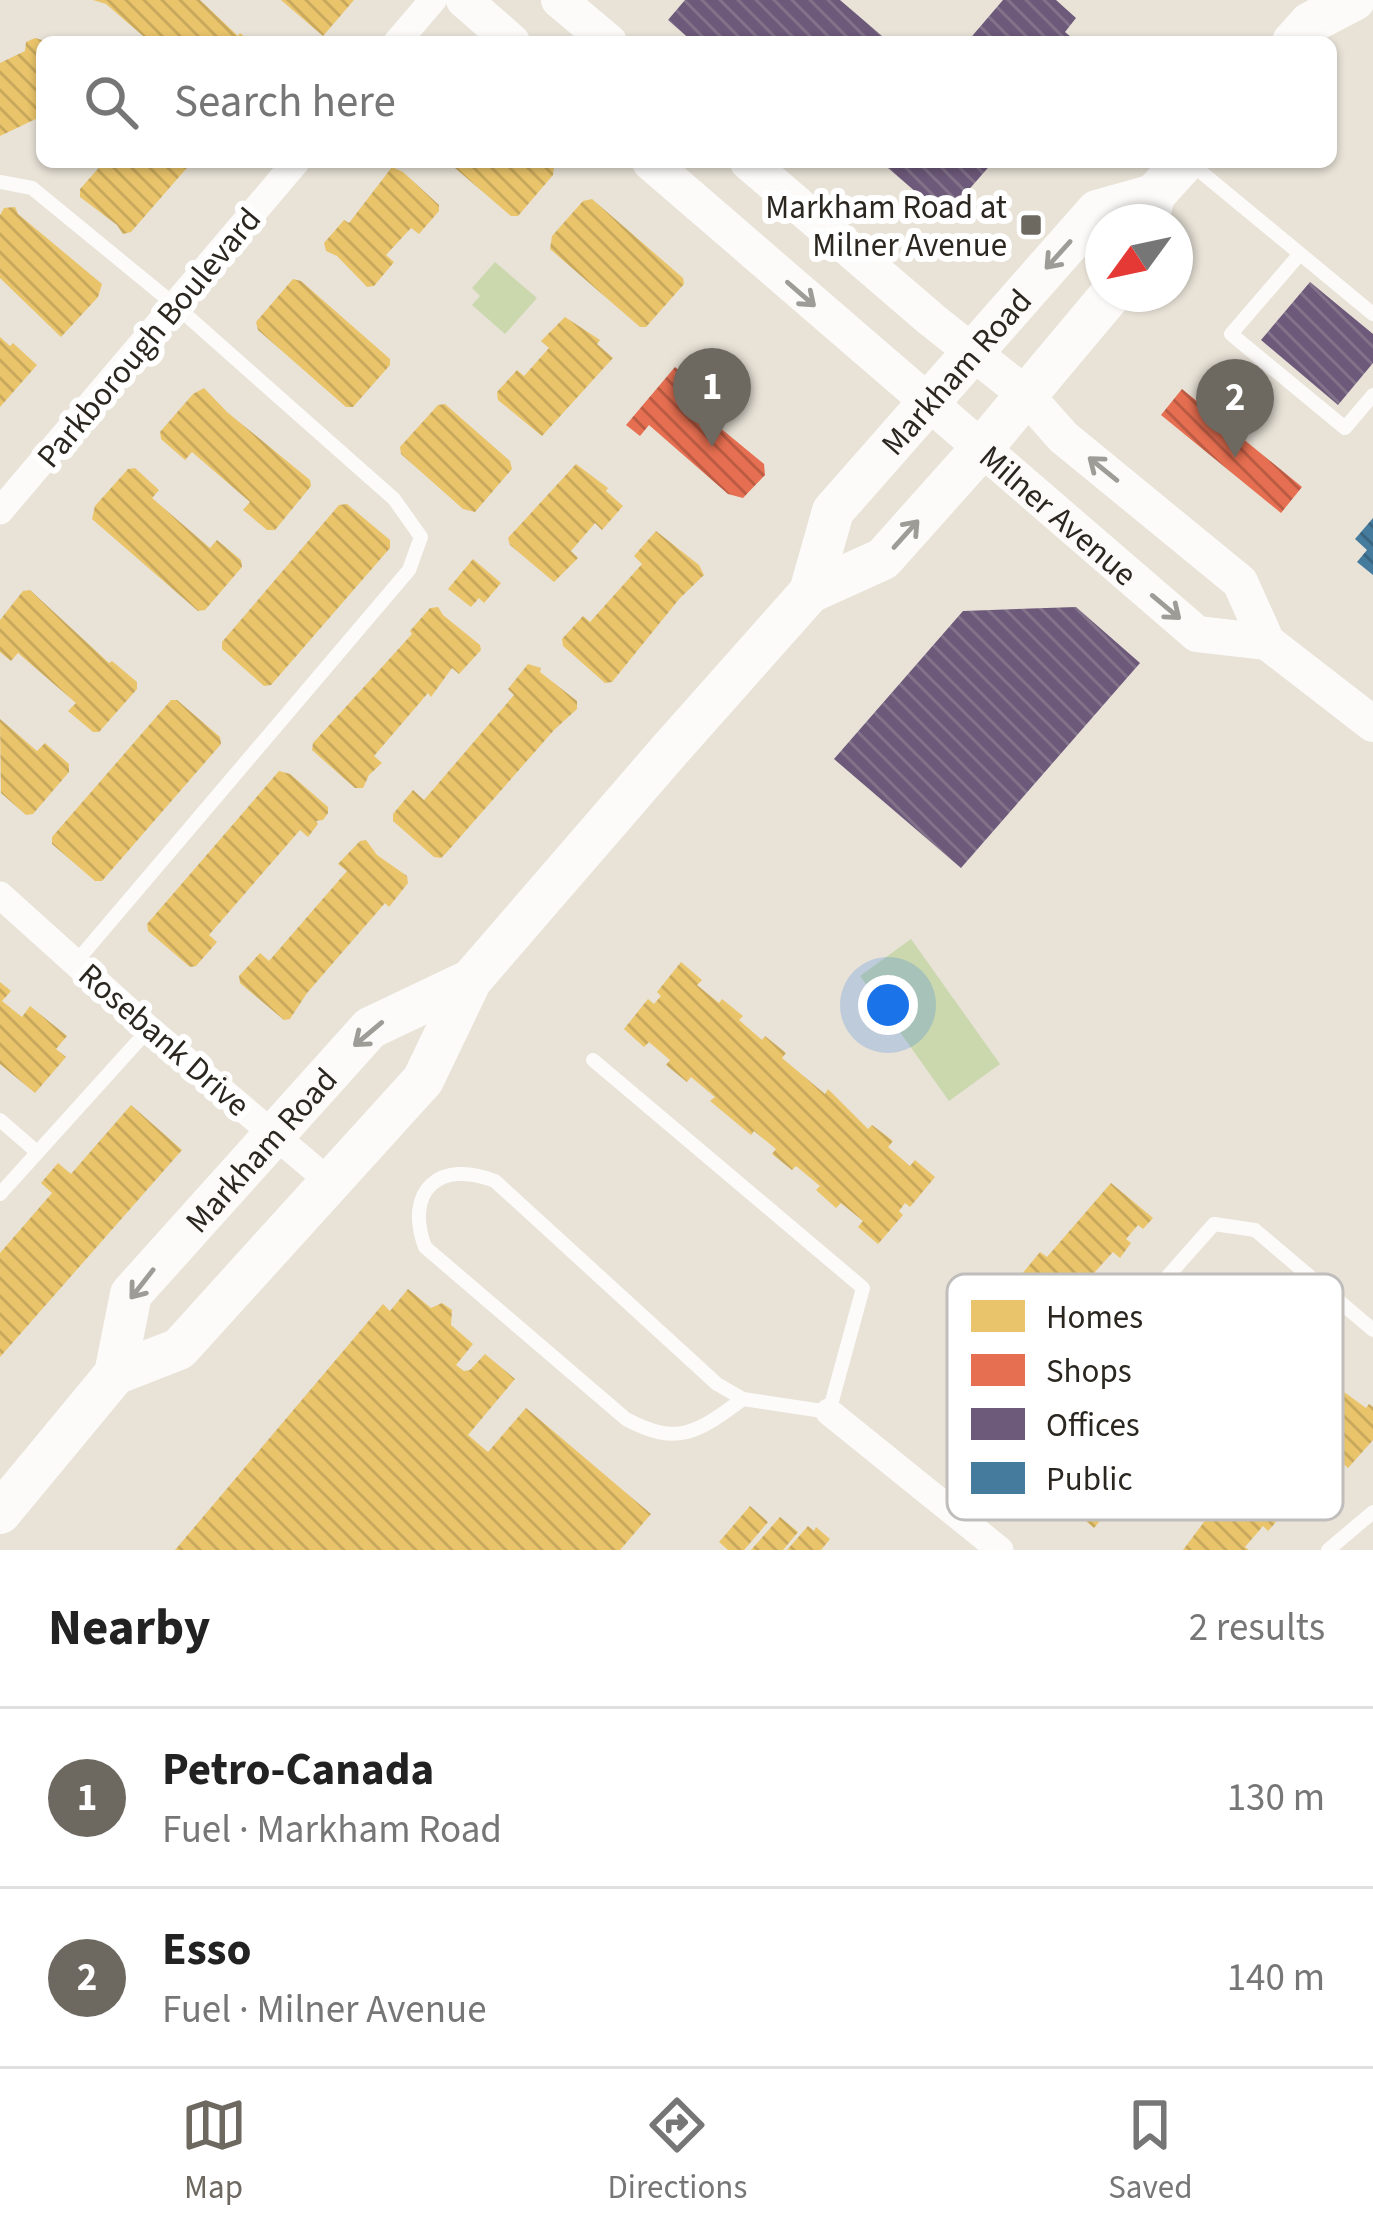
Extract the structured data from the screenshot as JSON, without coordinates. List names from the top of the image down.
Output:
{
  "streets": {
    "main road": ["Markham Road", "Milner Avenue"],
    "street": ["Parkborough Boulevard", "Rosebank Drive"]
  },
  "crossings": [
    ["Markham Road", "Milner Avenue"],
    ["Markham Road", "Rosebank Drive"]
  ],
  "places": {
    "transit": ["Markham Road at Milner Avenue"]
  },
  "legend": [
    "Homes",
    "Shops",
    "Offices",
    "Public"
  ],
  "north": "bottom left",
  "page": {
    "search": "Search here",
    "pins": ["1", "2"],
    "heading": ["Nearby", "2 results"],
    "list": [
      {
        "mark": "1",
        "name": "Petro-Canada",
        "note": "Fuel · Markham Road",
        "value": "130 m"
      },
      {
        "mark": "2",
        "name": "Esso",
        "note": "Fuel · Milner Avenue",
        "value": "140 m"
      }
    ],
    "nav": ["Map", "Directions", "Saved"]
  }
}
